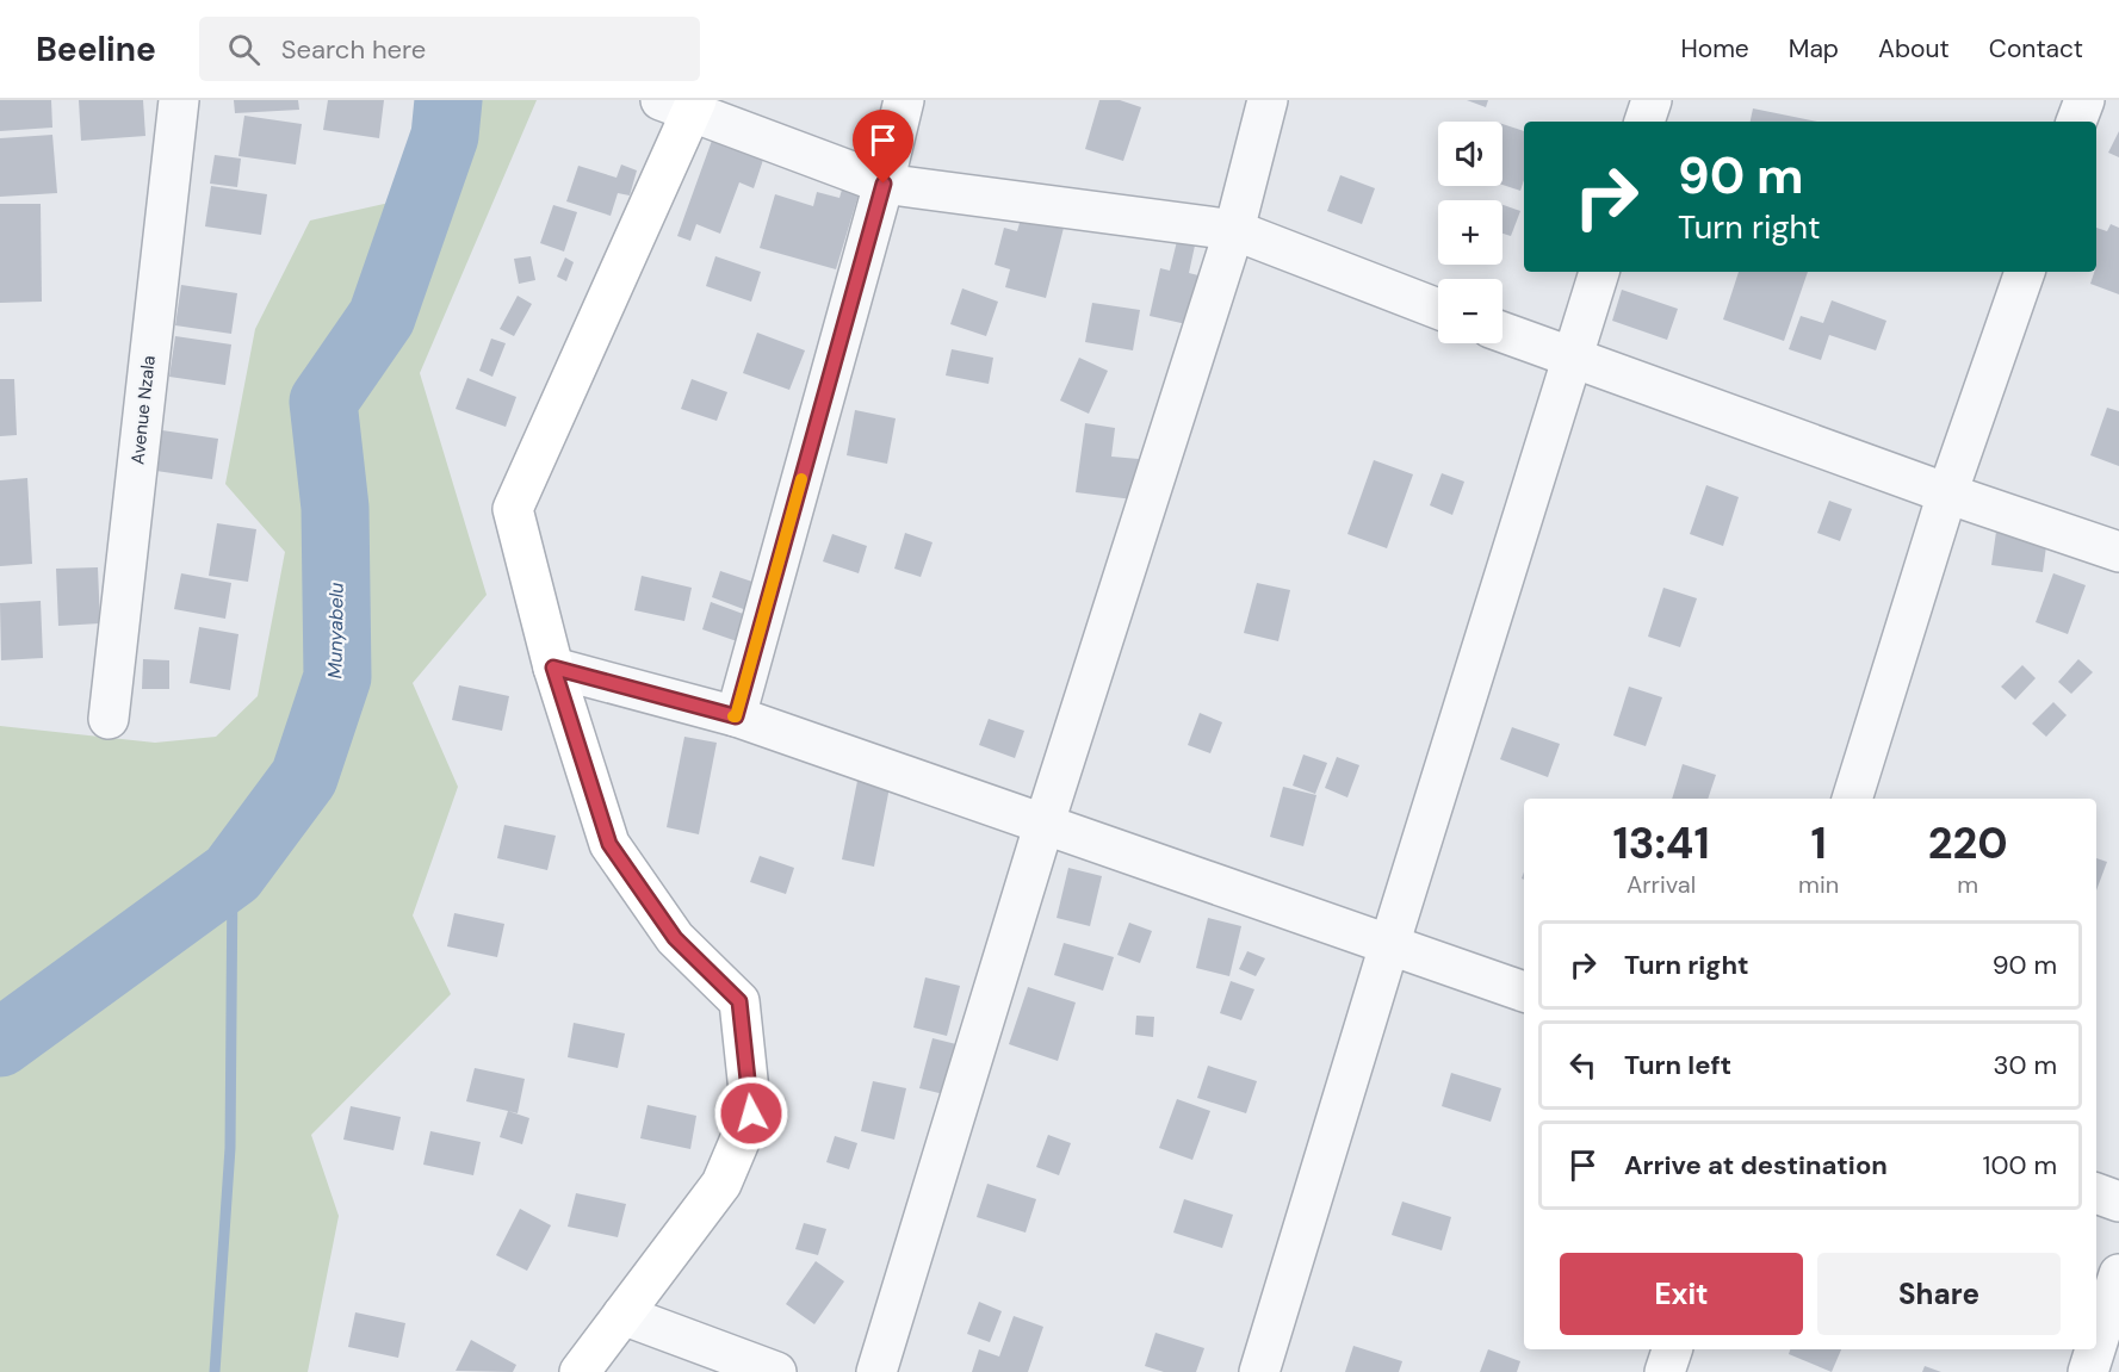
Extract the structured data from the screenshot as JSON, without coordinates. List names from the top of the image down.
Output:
{
  "streets": {
    "street": ["Avenue Nzala"]
  },
  "water": ["Munyabelu"],
  "page": {
    "header": "Beeline",
    "search": "Search here",
    "nav": [
      "Home",
      "Map",
      "About",
      "Contact"
    ],
    "map_buttons": ["+", "−"],
    "turn": ["90 m", "Turn right"],
    "eta": [
      "13:41",
      "Arrival",
      "1",
      "min",
      "220",
      "m"
    ],
    "list": [
      {
        "name": "Turn right",
        "value": "90 m"
      },
      {
        "name": "Turn left",
        "value": "30 m"
      },
      {
        "name": "Arrive at destination",
        "value": "100 m"
      }
    ],
    "buttons": ["Exit", "Share"]
  }
}
